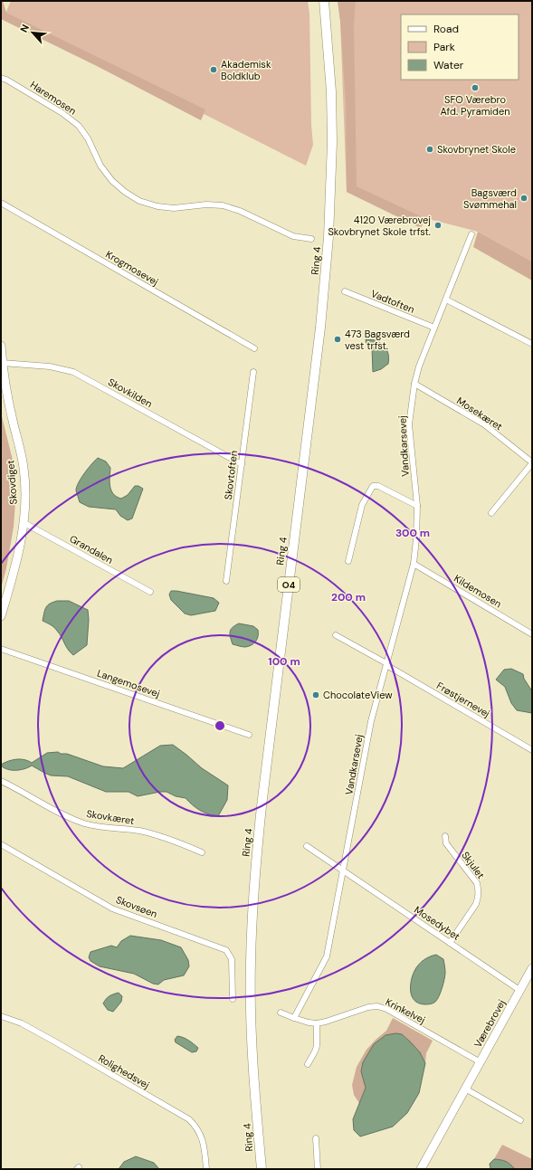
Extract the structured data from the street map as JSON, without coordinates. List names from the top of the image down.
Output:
{
  "streets": {
    "main road": ["Ring 4", "O4"],
    "street": [
      "Haremosen",
      "Krogmosevej",
      "Vadtoften",
      "Skovkilden",
      "Mosekæret",
      "Vandkarsevej",
      "Skovtoften",
      "Skovdiget",
      "Grandalen",
      "Kildemosen",
      "Langemosevej",
      "Frøstjernevej",
      "Skovkæret",
      "Skjulet",
      "Skovsøen",
      "Mosedybet",
      "Krinkelvej",
      "Værebrovej",
      "Rolighedsvej"
    ]
  },
  "crossings": [
    ["Vadtoften", "Vandkarsevej"],
    ["Skovkilden", "Skovtoften"],
    ["Skovkilden", "Skovdiget"],
    ["Mosekæret", "Vandkarsevej"],
    ["Vandkarsevej", "Kildemosen"],
    ["Vandkarsevej", "Frøstjernevej"],
    ["Vandkarsevej", "Mosedybet"],
    ["Vandkarsevej", "Krinkelvej"],
    ["Skovdiget", "Grandalen"],
    ["Skjulet", "Mosedybet"],
    ["Mosedybet", "Værebrovej"],
    ["Krinkelvej", "Værebrovej"]
  ],
  "places": [
    "Akademisk Boldklub",
    "SFO Værebro Afd. Pyramiden",
    "Skovbrynet Skole",
    "Bagsværd Svømmehal",
    "4120 Værebrovej Skovbrynet Skole trfst.",
    "473 Bagsværd vest trfst.",
    "ChocolateView"
  ],
  "legend": ["Road", "Park", "Water"],
  "north": "top left",
  "rings": ["300 m", "200 m", "100 m"]
}
